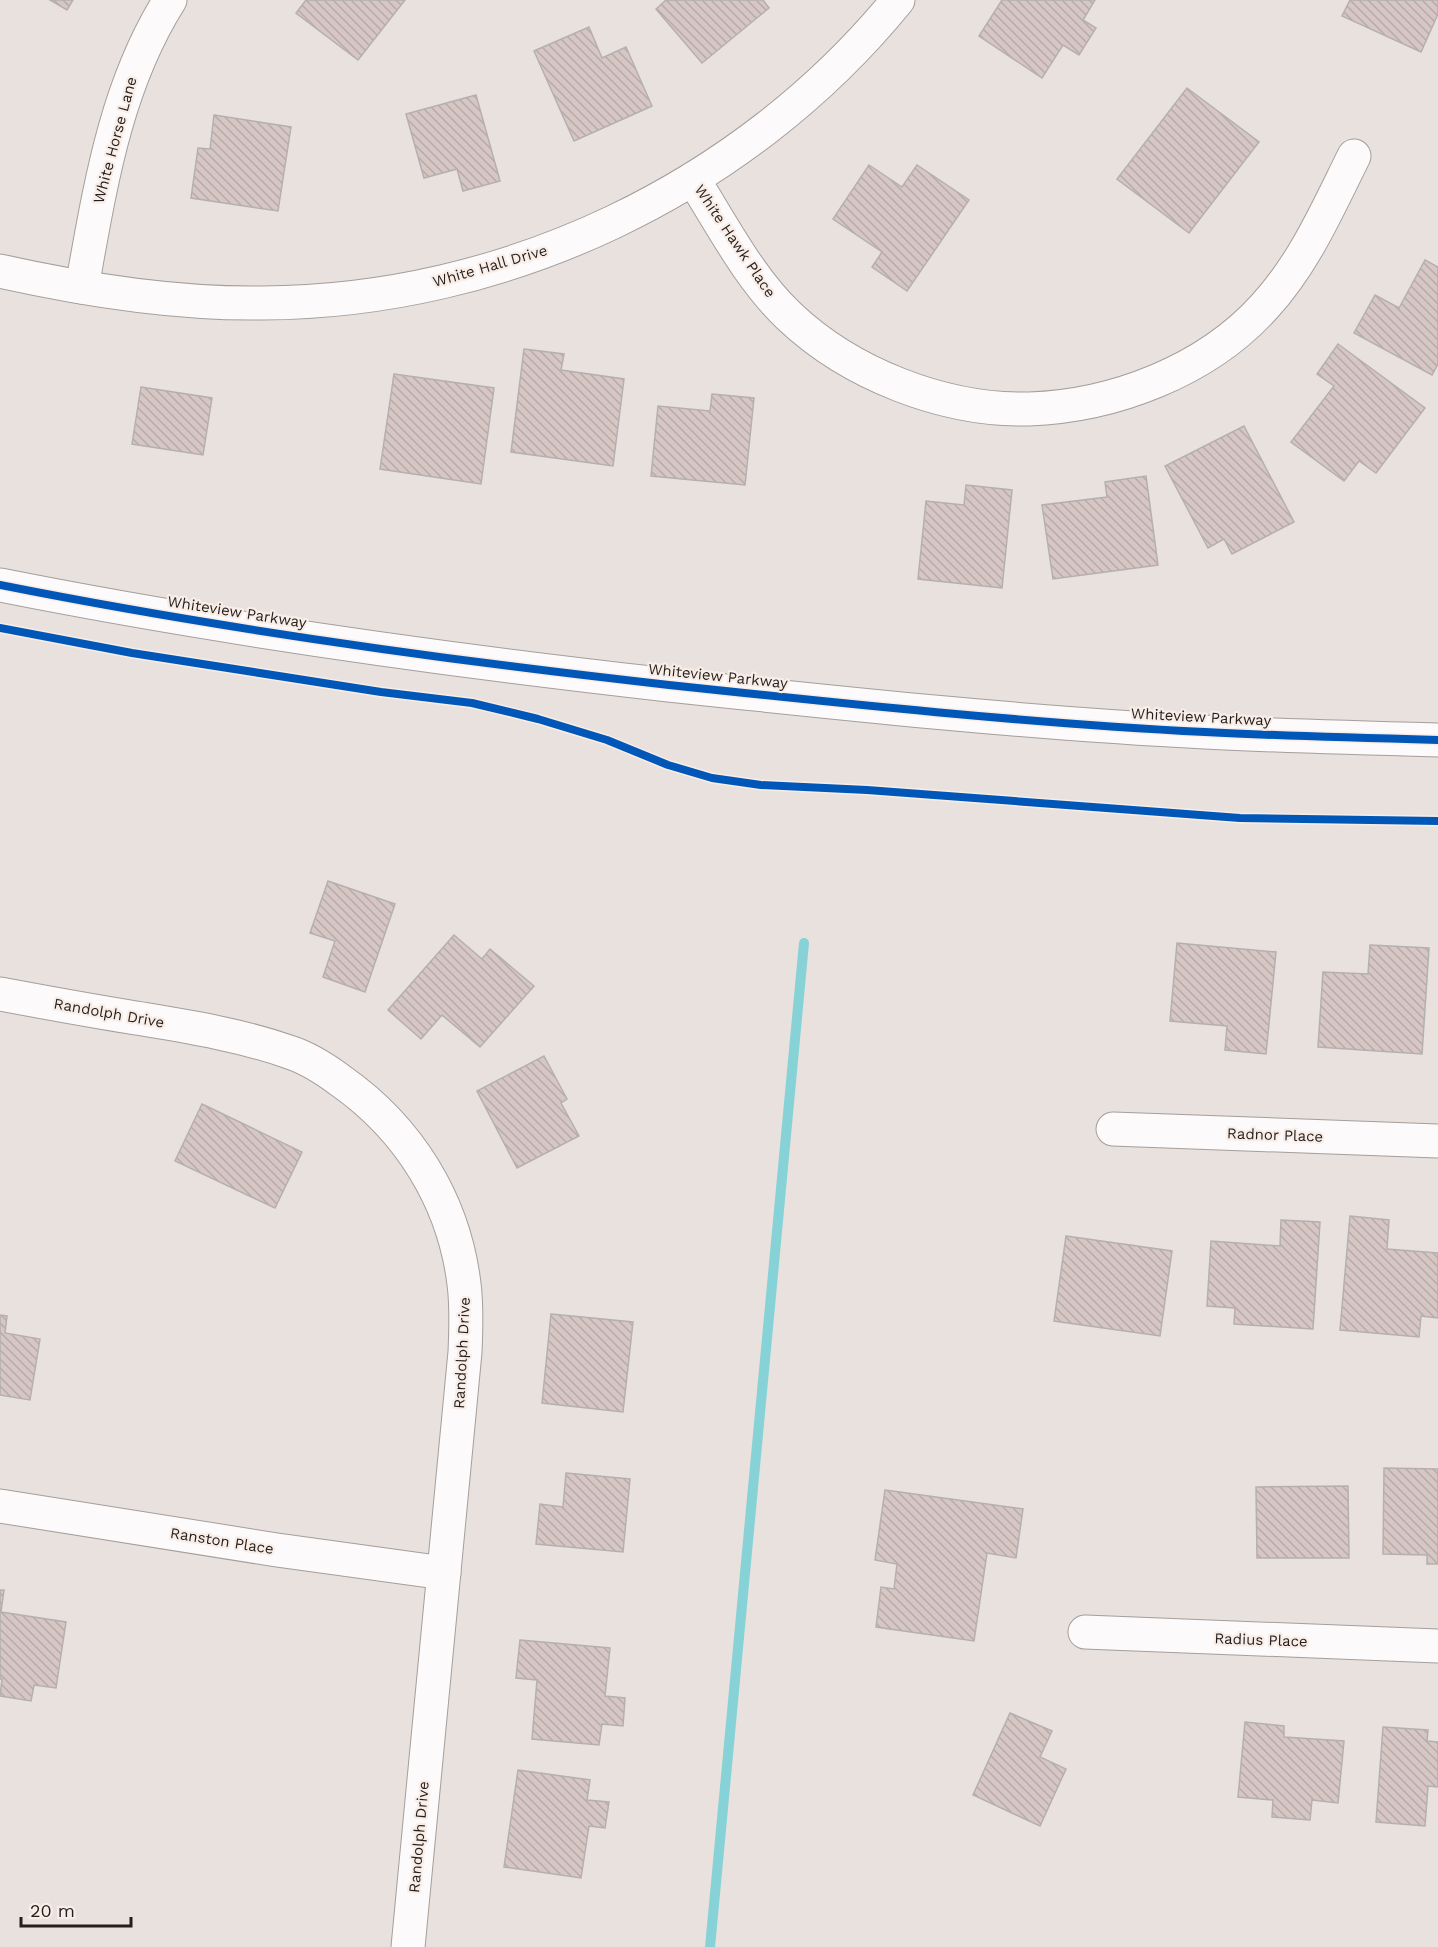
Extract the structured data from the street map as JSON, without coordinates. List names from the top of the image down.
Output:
{
  "streets": {
    "street": [
      "White Horse Lane",
      "White Hawk Place",
      "White Hall Drive",
      "Whiteview Parkway",
      "Randolph Drive",
      "Radnor Place",
      "Ranston Place",
      "Radius Place"
    ]
  },
  "crossings": [
    ["White Horse Lane", "White Hall Drive"],
    ["White Hawk Place", "White Hall Drive"],
    ["Randolph Drive", "Ranston Place"]
  ],
  "scale_bar": "20 m"
}
